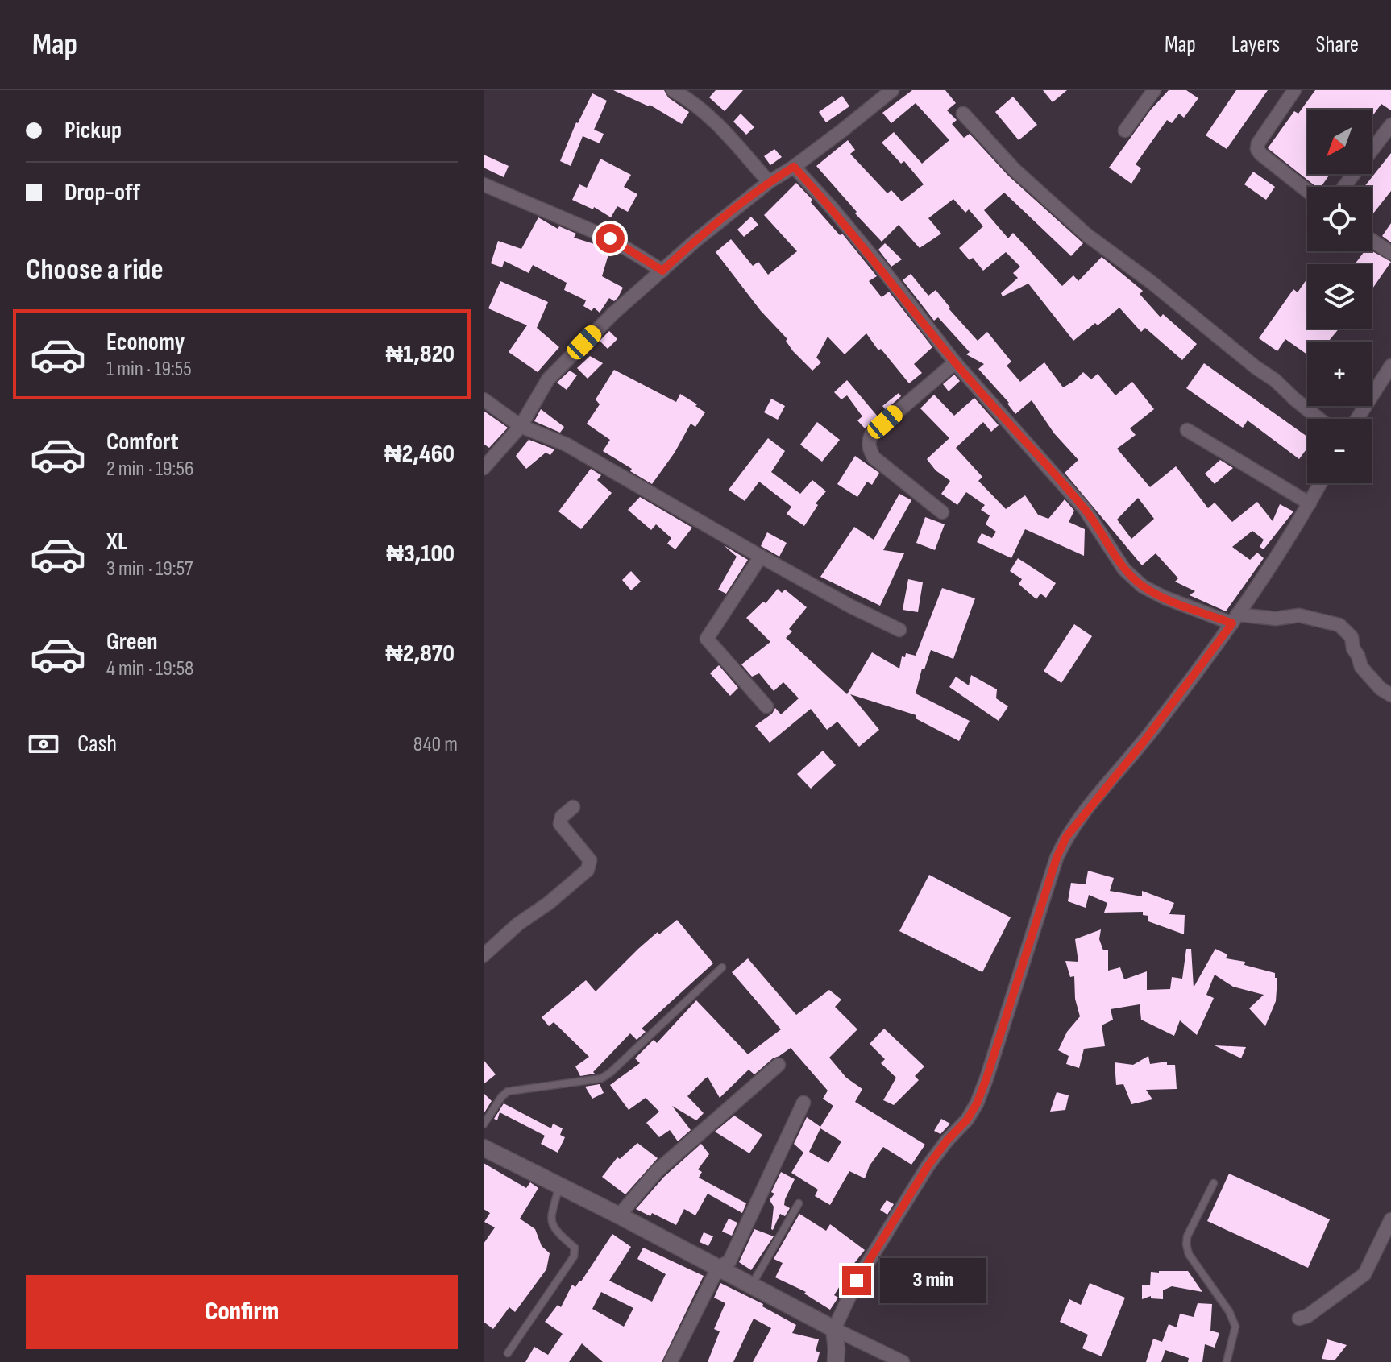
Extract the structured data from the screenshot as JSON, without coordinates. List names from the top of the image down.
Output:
{
  "north": "bottom left",
  "page": {
    "header": "Map",
    "nav": ["Map", "Layers", "Share"],
    "banner": ["Pickup", "Drop-off"],
    "map_buttons": ["+", "−"],
    "heading": "Choose a ride",
    "list": [
      {
        "name": "Economy",
        "note": "1 min · 19:55",
        "value": "₦1,820"
      },
      {
        "name": "Comfort",
        "note": "2 min · 19:56",
        "value": "₦2,460"
      },
      {
        "name": "XL",
        "note": "3 min · 19:57",
        "value": "₦3,100"
      },
      {
        "name": "Green",
        "note": "4 min · 19:58",
        "value": "₦2,870"
      }
    ],
    "pay": ["Cash", "840 m"],
    "bubble": "3 min",
    "buttons": "Confirm"
  }
}
